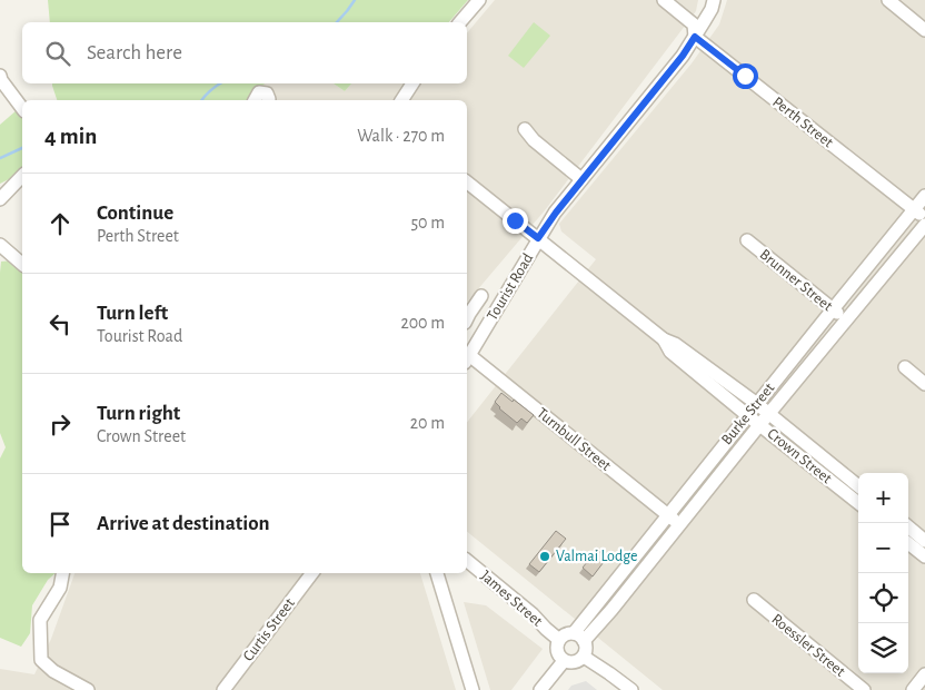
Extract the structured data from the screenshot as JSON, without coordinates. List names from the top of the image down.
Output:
{
  "streets": {
    "street": [
      "Perth Street",
      "Brunner Street",
      "Tourist Road",
      "Burke Street",
      "Turnbull Street",
      "Crown Street",
      "James Street",
      "Curtis Street",
      "Roessler Street"
    ]
  },
  "crossings": [
    ["Perth Street", "Tourist Road"],
    ["Perth Street", "Burke Street"],
    ["Brunner Street", "Burke Street"],
    ["Tourist Road", "Turnbull Street"],
    ["Tourist Road", "Crown Street"],
    ["Burke Street", "Turnbull Street"],
    ["Burke Street", "Crown Street"],
    ["Burke Street", "James Street"]
  ],
  "places": ["Valmai Lodge"],
  "page": {
    "search": "Search here",
    "heading": ["4 min", "Walk · 270 m"],
    "list": [
      ["Continue", "Perth Street", "50 m"],
      ["Turn left", "Tourist Road", "200 m"],
      ["Turn right", "Crown Street", "20 m"],
      "Arrive at destination"
    ],
    "map_buttons": ["+", "−"]
  }
}
